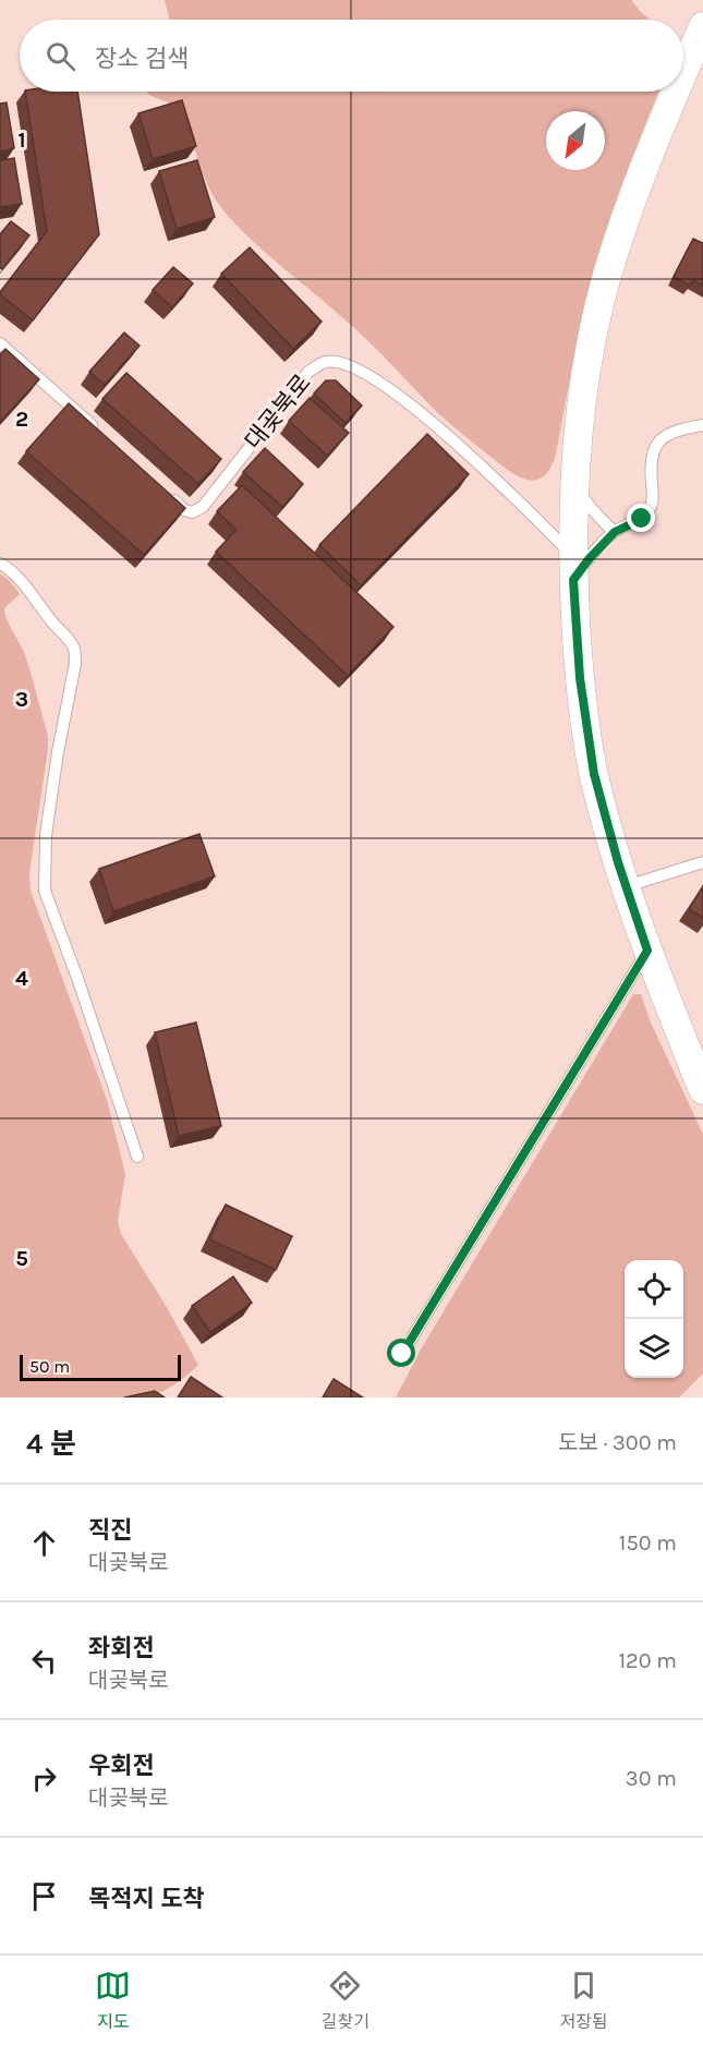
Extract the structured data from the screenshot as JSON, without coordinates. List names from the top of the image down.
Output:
{
  "streets": {
    "lane": ["대곶북로"]
  },
  "scale_bar": "50 m",
  "north": "bottom left",
  "page": {
    "search": "장소 검색",
    "scale": "50 m",
    "heading": ["4 분", "도보 · 300 m"],
    "list": [
      ["직진", "대곶북로", "150 m"],
      ["좌회전", "대곶북로", "120 m"],
      ["우회전", "대곶북로", "30 m"],
      "목적지 도착"
    ],
    "nav": ["지도", "길찾기", "저장됨"]
  },
  "grid": {
    "rows": [
      "1",
      "2",
      "3",
      "4",
      "5"
    ]
  }
}
